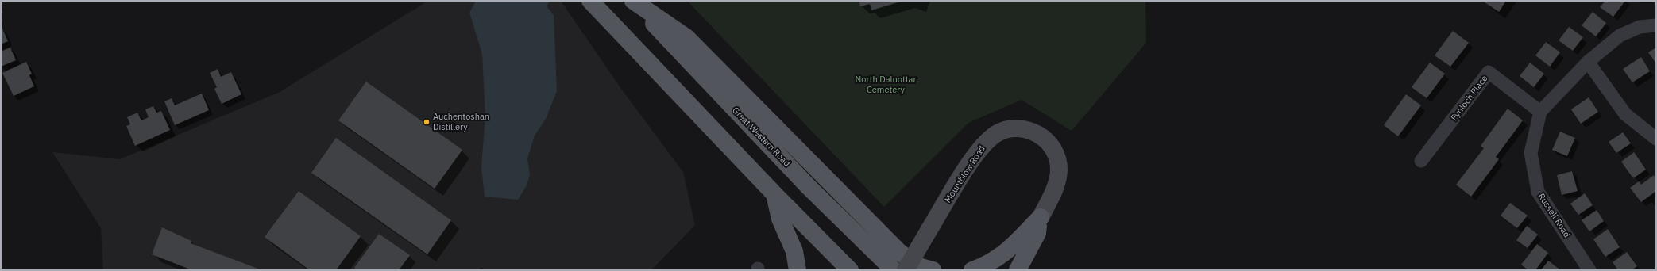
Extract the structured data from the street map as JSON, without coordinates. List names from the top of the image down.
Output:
{
  "streets": {
    "main road": ["Great Western Road"],
    "street": ["Fynloch Place", "Mountblow Road", "Russell Road"]
  },
  "crossings": [
    ["Fynloch Place", "Russell Road"]
  ],
  "parks": ["North Dalnottar Cemetery"],
  "places": ["Auchentoshan Distillery"]
}
